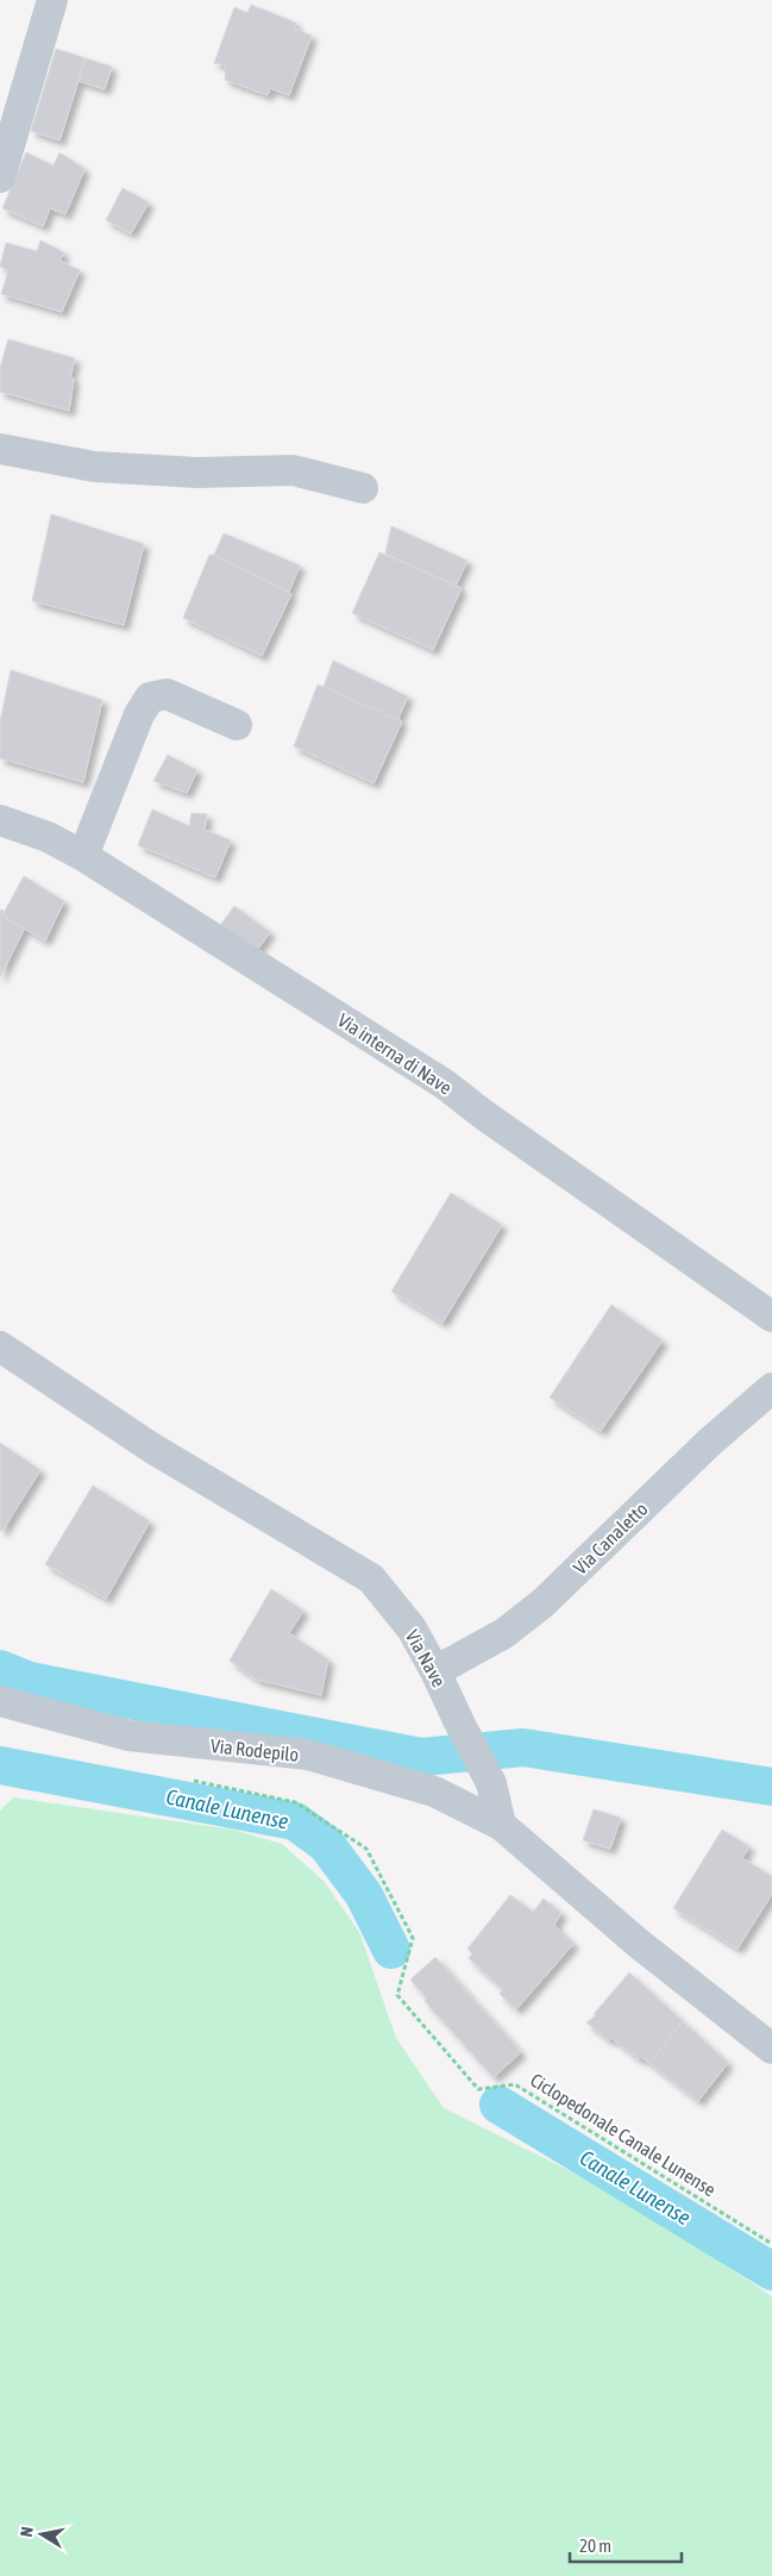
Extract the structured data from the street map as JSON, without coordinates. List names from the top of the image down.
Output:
{
  "streets": {
    "street": [
      "Via interna di Nave",
      "Via Canaletto",
      "Via Nave",
      "Via Rodepilo"
    ],
    "path": ["Ciclopedonale Canale Lunense"]
  },
  "crossings": [
    ["Via Canaletto", "Via Nave"],
    ["Via Nave", "Via Rodepilo"]
  ],
  "water": ["Canale Lunense"],
  "scale_bar": "20 m",
  "north": "left"
}
